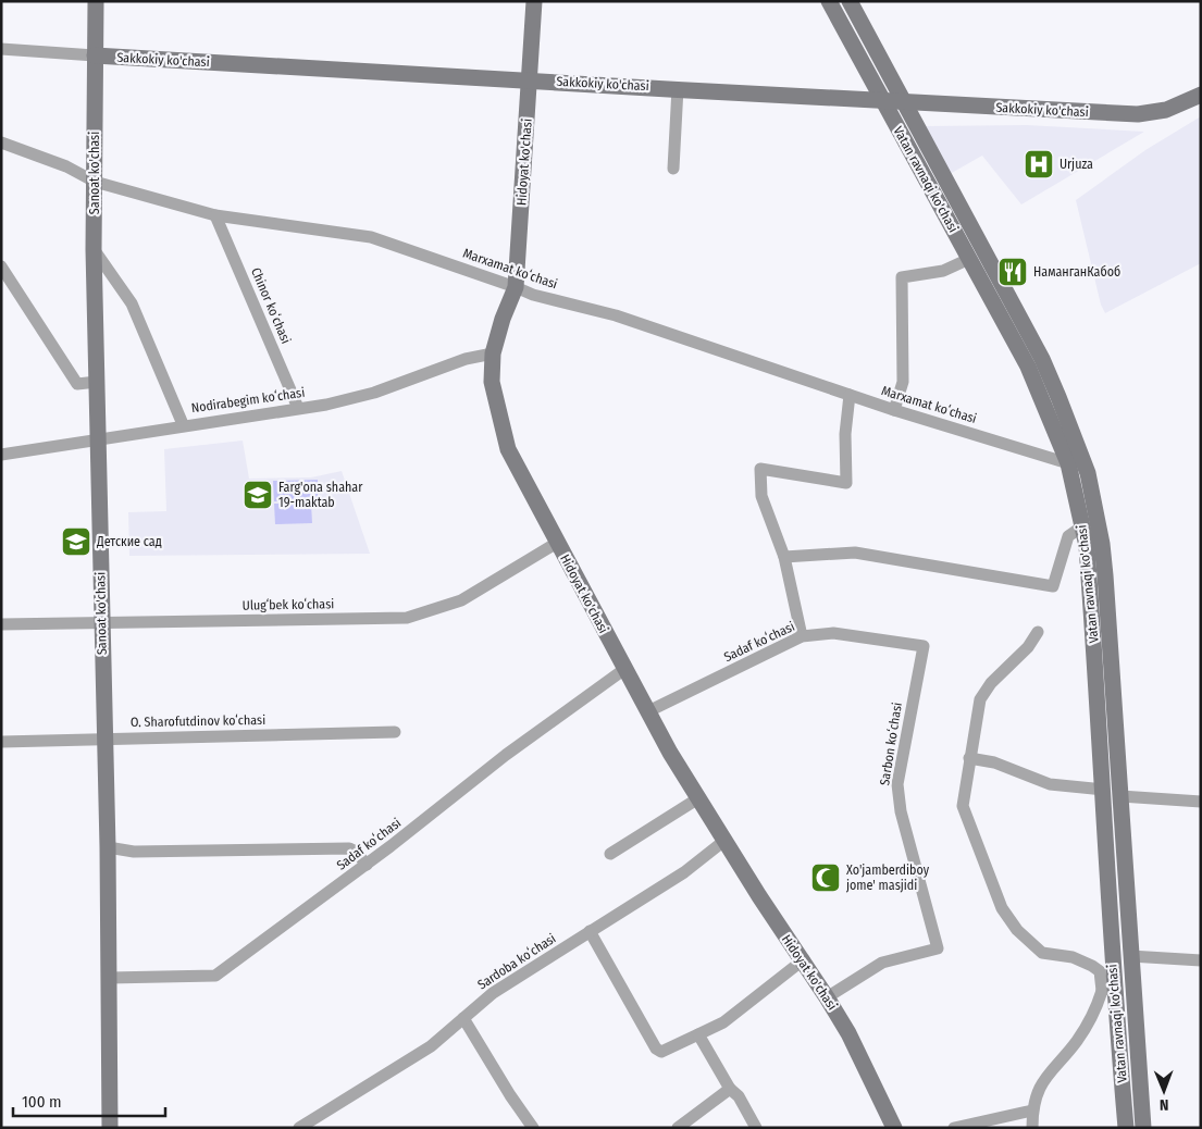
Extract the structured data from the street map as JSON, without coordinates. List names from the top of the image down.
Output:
{
  "streets": {
    "main road": [
      "Sakkokiy ko'chasi",
      "Hidoyat ko'chasi",
      "Sanoat ko'chasi",
      "Vatan ravnaqi ko'chasi"
    ],
    "street": [
      "Marxamat koʻchasi",
      "Chinor koʻchasi",
      "Nodirabegim koʻchasi",
      "Ulugʻbek koʻchasi",
      "Sadaf koʻchasi",
      "O. Sharofutdinov koʻchasi",
      "Sarbon koʻchasi",
      "Sardoba koʻchasi"
    ]
  },
  "crossings": [
    ["Sakkokiy ko'chasi", "Hidoyat ko'chasi"],
    ["Sakkokiy ko'chasi", "Sanoat ko'chasi"],
    ["Sakkokiy ko'chasi", "Vatan ravnaqi ko'chasi"],
    ["Hidoyat ko'chasi", "Marxamat koʻchasi"],
    ["Hidoyat ko'chasi", "Nodirabegim koʻchasi"],
    ["Hidoyat ko'chasi", "Ulugʻbek koʻchasi"],
    ["Hidoyat ko'chasi", "Sadaf koʻchasi"],
    ["Hidoyat ko'chasi", "Sarbon koʻchasi"],
    ["Hidoyat ko'chasi", "Sardoba koʻchasi"],
    ["Sanoat ko'chasi", "Marxamat koʻchasi"],
    ["Sanoat ko'chasi", "Nodirabegim koʻchasi"],
    ["Sanoat ko'chasi", "Ulugʻbek koʻchasi"],
    ["Sanoat ko'chasi", "Sadaf koʻchasi"],
    ["Sanoat ko'chasi", "O. Sharofutdinov koʻchasi"],
    ["Vatan ravnaqi ko'chasi", "Marxamat koʻchasi"],
    ["Marxamat koʻchasi", "Chinor koʻchasi"],
    ["Chinor koʻchasi", "Nodirabegim koʻchasi"],
    ["Sadaf koʻchasi", "Sarbon koʻchasi"]
  ],
  "places": {
    "hospital": ["Urjuza"],
    "restaurant": ["НаманганКабоб"],
    "school or university": ["Farg'ona shahar 19-maktab", "Детские сад"],
    "mosque": ["Xo'jamberdiboy jome' masjidi"]
  },
  "scale_bar": "100 m",
  "north": "bottom"
}
